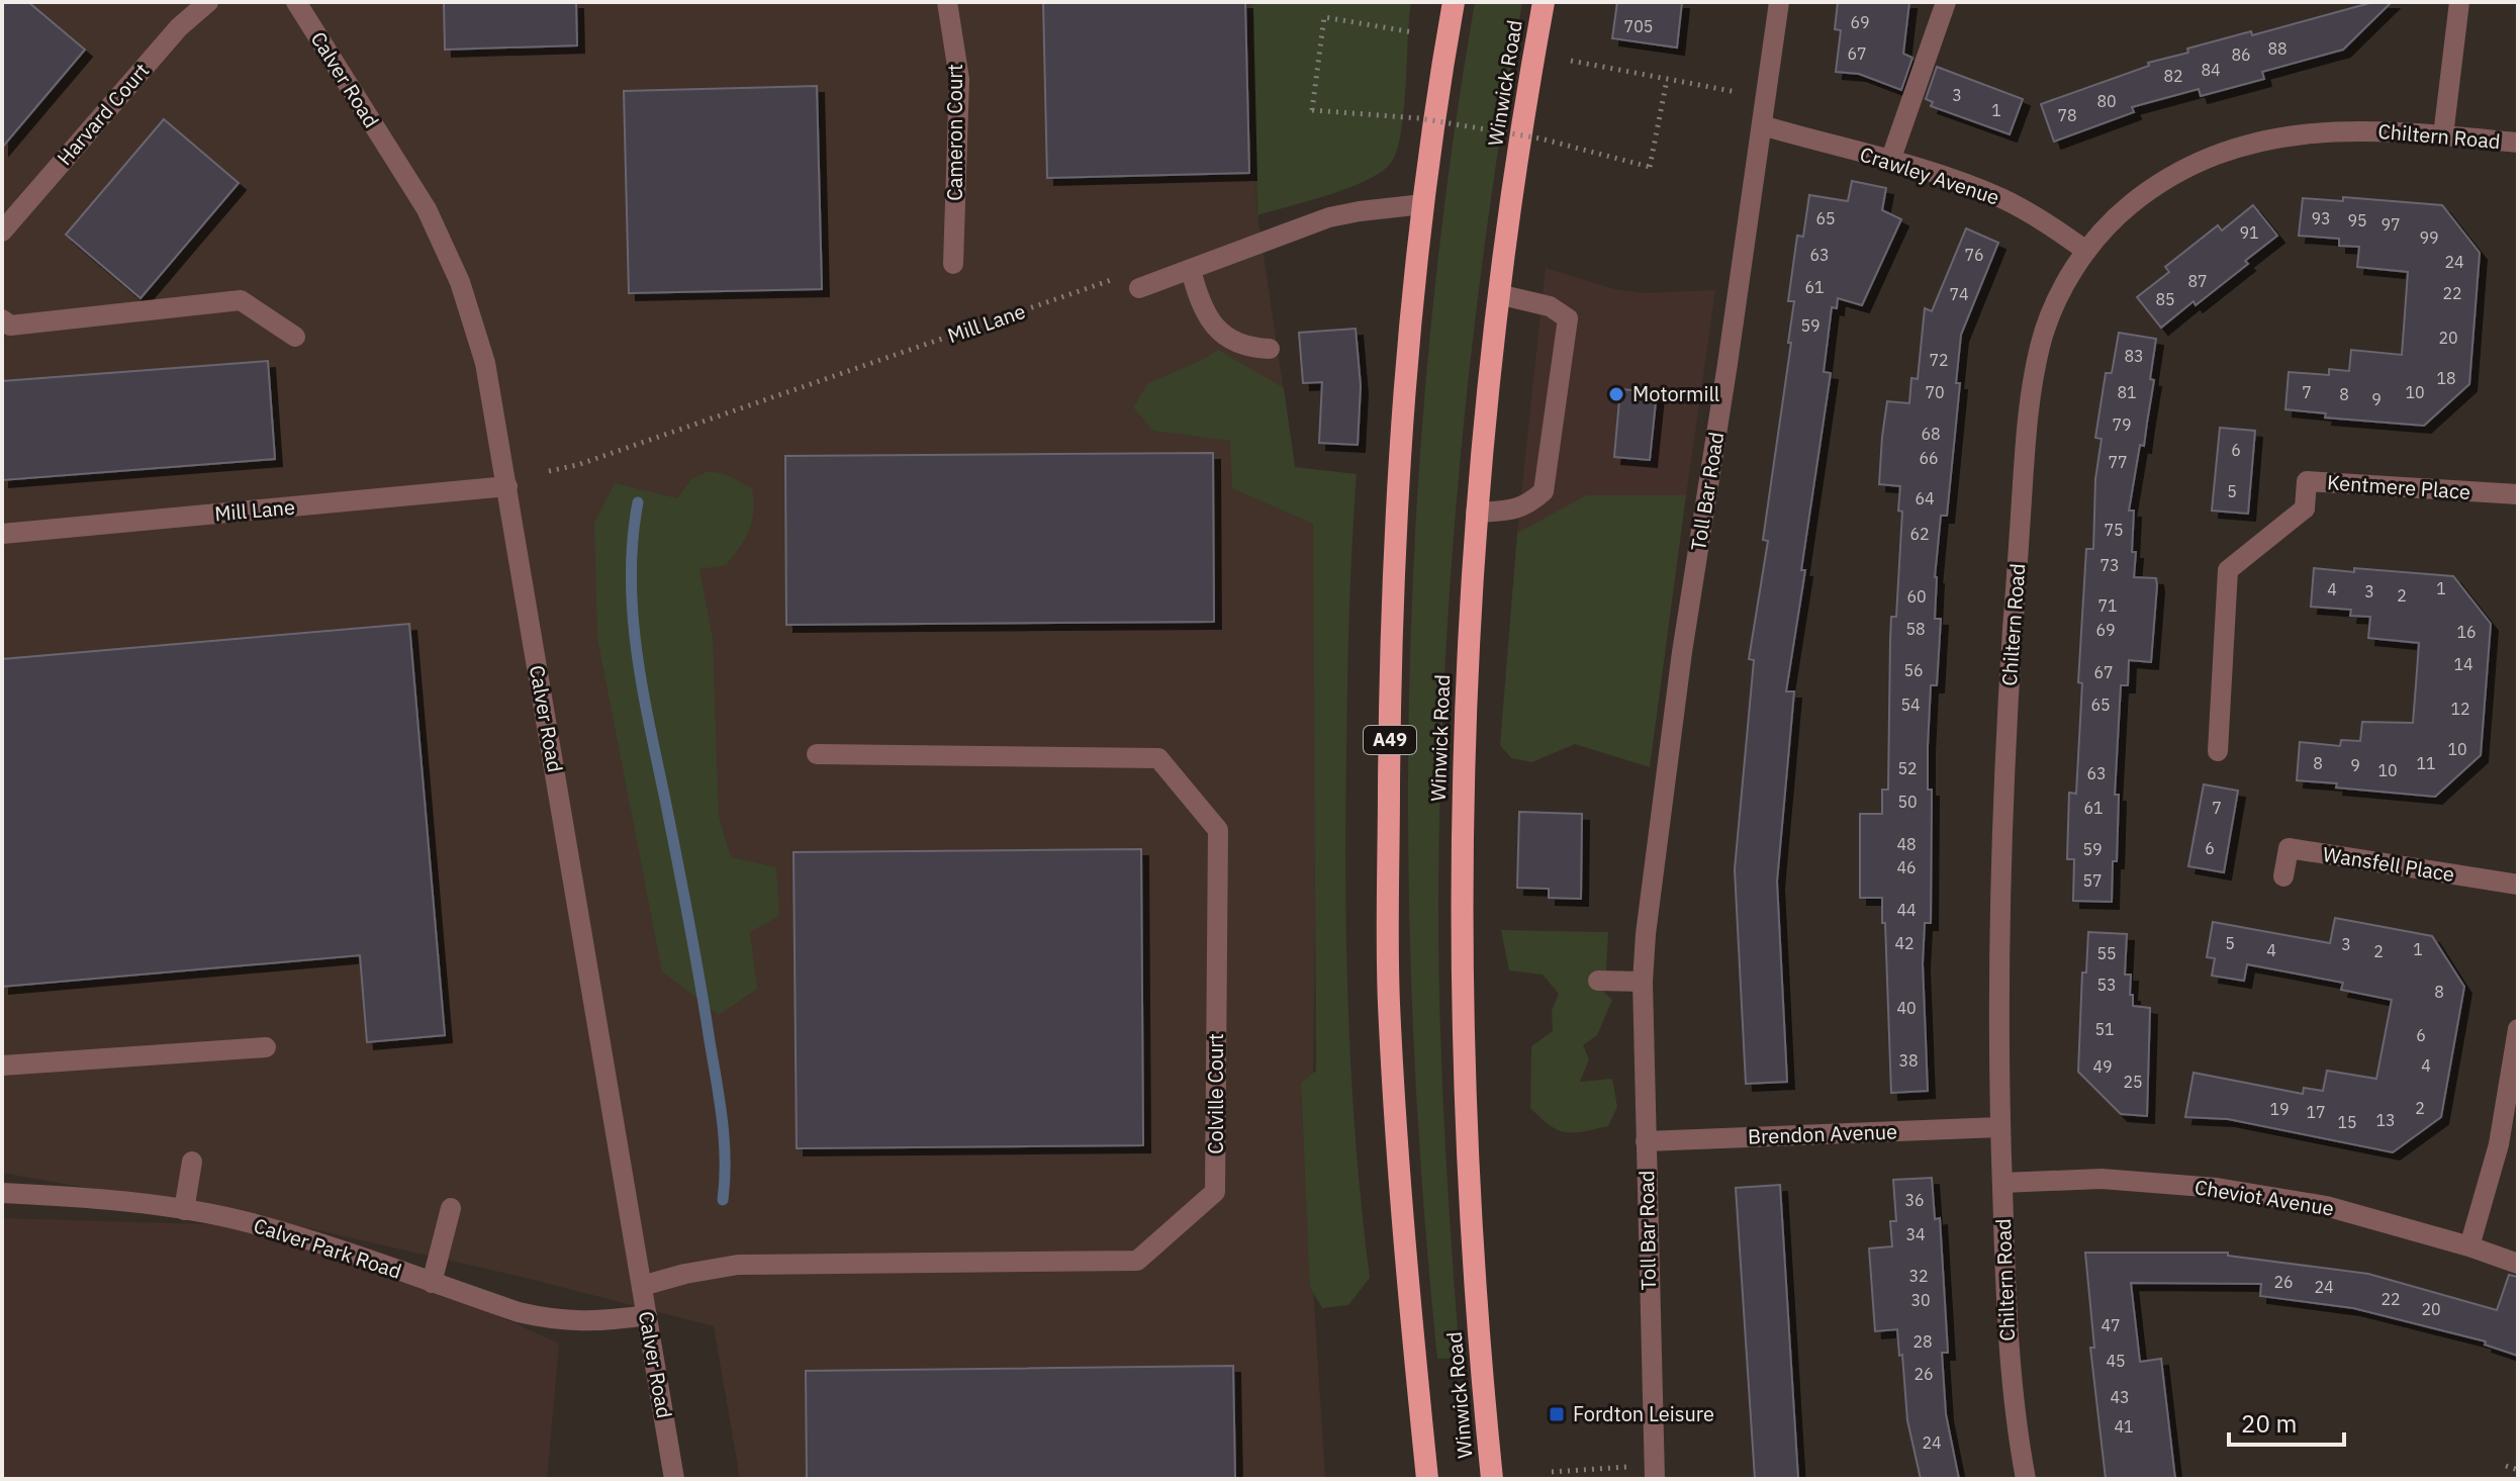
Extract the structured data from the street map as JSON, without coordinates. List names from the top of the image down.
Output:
{
  "streets": {
    "highway": ["Winwick Road", "A49"],
    "street": [
      "Calver Road",
      "Harvard Court",
      "Cameron Court",
      "Chiltern Road",
      "Crawley Avenue",
      "Mill Lane",
      "Kentmere Place",
      "Toll Bar Road",
      "Wansfell Place",
      "Colville Court",
      "Brendon Avenue",
      "Cheviot Avenue",
      "Calver Park Road"
    ]
  },
  "crossings": [
    ["Calver Road", "Mill Lane"],
    ["Calver Road", "Colville Court"],
    ["Calver Road", "Calver Park Road"],
    ["Chiltern Road", "Crawley Avenue"],
    ["Chiltern Road", "Brendon Avenue"],
    ["Chiltern Road", "Cheviot Avenue"],
    ["Crawley Avenue", "Toll Bar Road"],
    ["Toll Bar Road", "Brendon Avenue"]
  ],
  "places": {
    "other": ["Motormill"],
    "transit": ["Fordton Leisure"]
  },
  "house_numbers": [
    "69",
    "705",
    "88",
    "67",
    "86",
    "84",
    "82",
    "3",
    "80",
    "1",
    "78",
    "65",
    "93",
    "95",
    "97",
    "91",
    "99",
    "63",
    "76",
    "24",
    "87",
    "61",
    "22",
    "74",
    "85",
    "59",
    "20",
    "83",
    "72",
    "18",
    "70",
    "81",
    "7",
    "10",
    "8",
    "9",
    "79",
    "68",
    "6",
    "66",
    "77",
    "5",
    "64",
    "75",
    "62",
    "73",
    "1",
    "4",
    "3",
    "2",
    "60",
    "71",
    "58",
    "69",
    "16",
    "14",
    "56",
    "67",
    "54",
    "65",
    "12",
    "10",
    "8",
    "11",
    "9",
    "52",
    "10",
    "63",
    "50",
    "61",
    "7",
    "48",
    "6",
    "59",
    "46",
    "57",
    "44",
    "42",
    "5",
    "3",
    "1",
    "4",
    "2",
    "55",
    "53",
    "8",
    "40",
    "51",
    "6",
    "38",
    "4",
    "49",
    "25",
    "2",
    "19",
    "17",
    "13",
    "15",
    "36",
    "34",
    "32",
    "26",
    "24",
    "22",
    "30",
    "20",
    "47",
    "28",
    "45",
    "26",
    "43",
    "41",
    "24"
  ],
  "scale_bar": "20 m"
}
